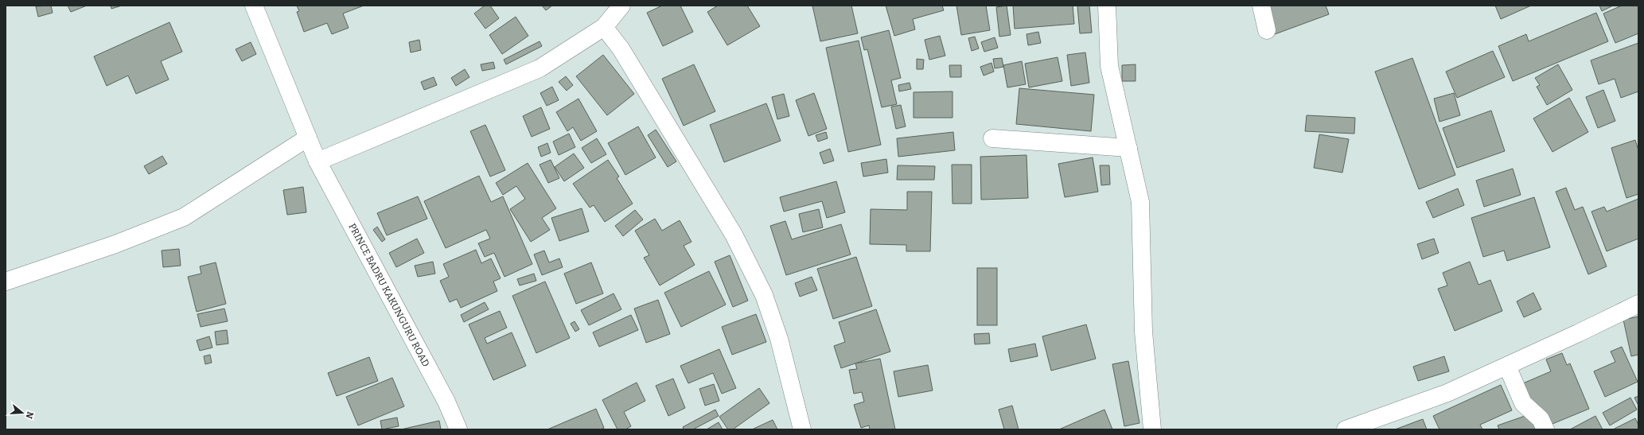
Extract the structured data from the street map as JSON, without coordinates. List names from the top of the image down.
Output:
{
  "streets": {
    "street": ["PRINCE BADRU KAKUNGURU ROAD"]
  },
  "north": "right"
}
